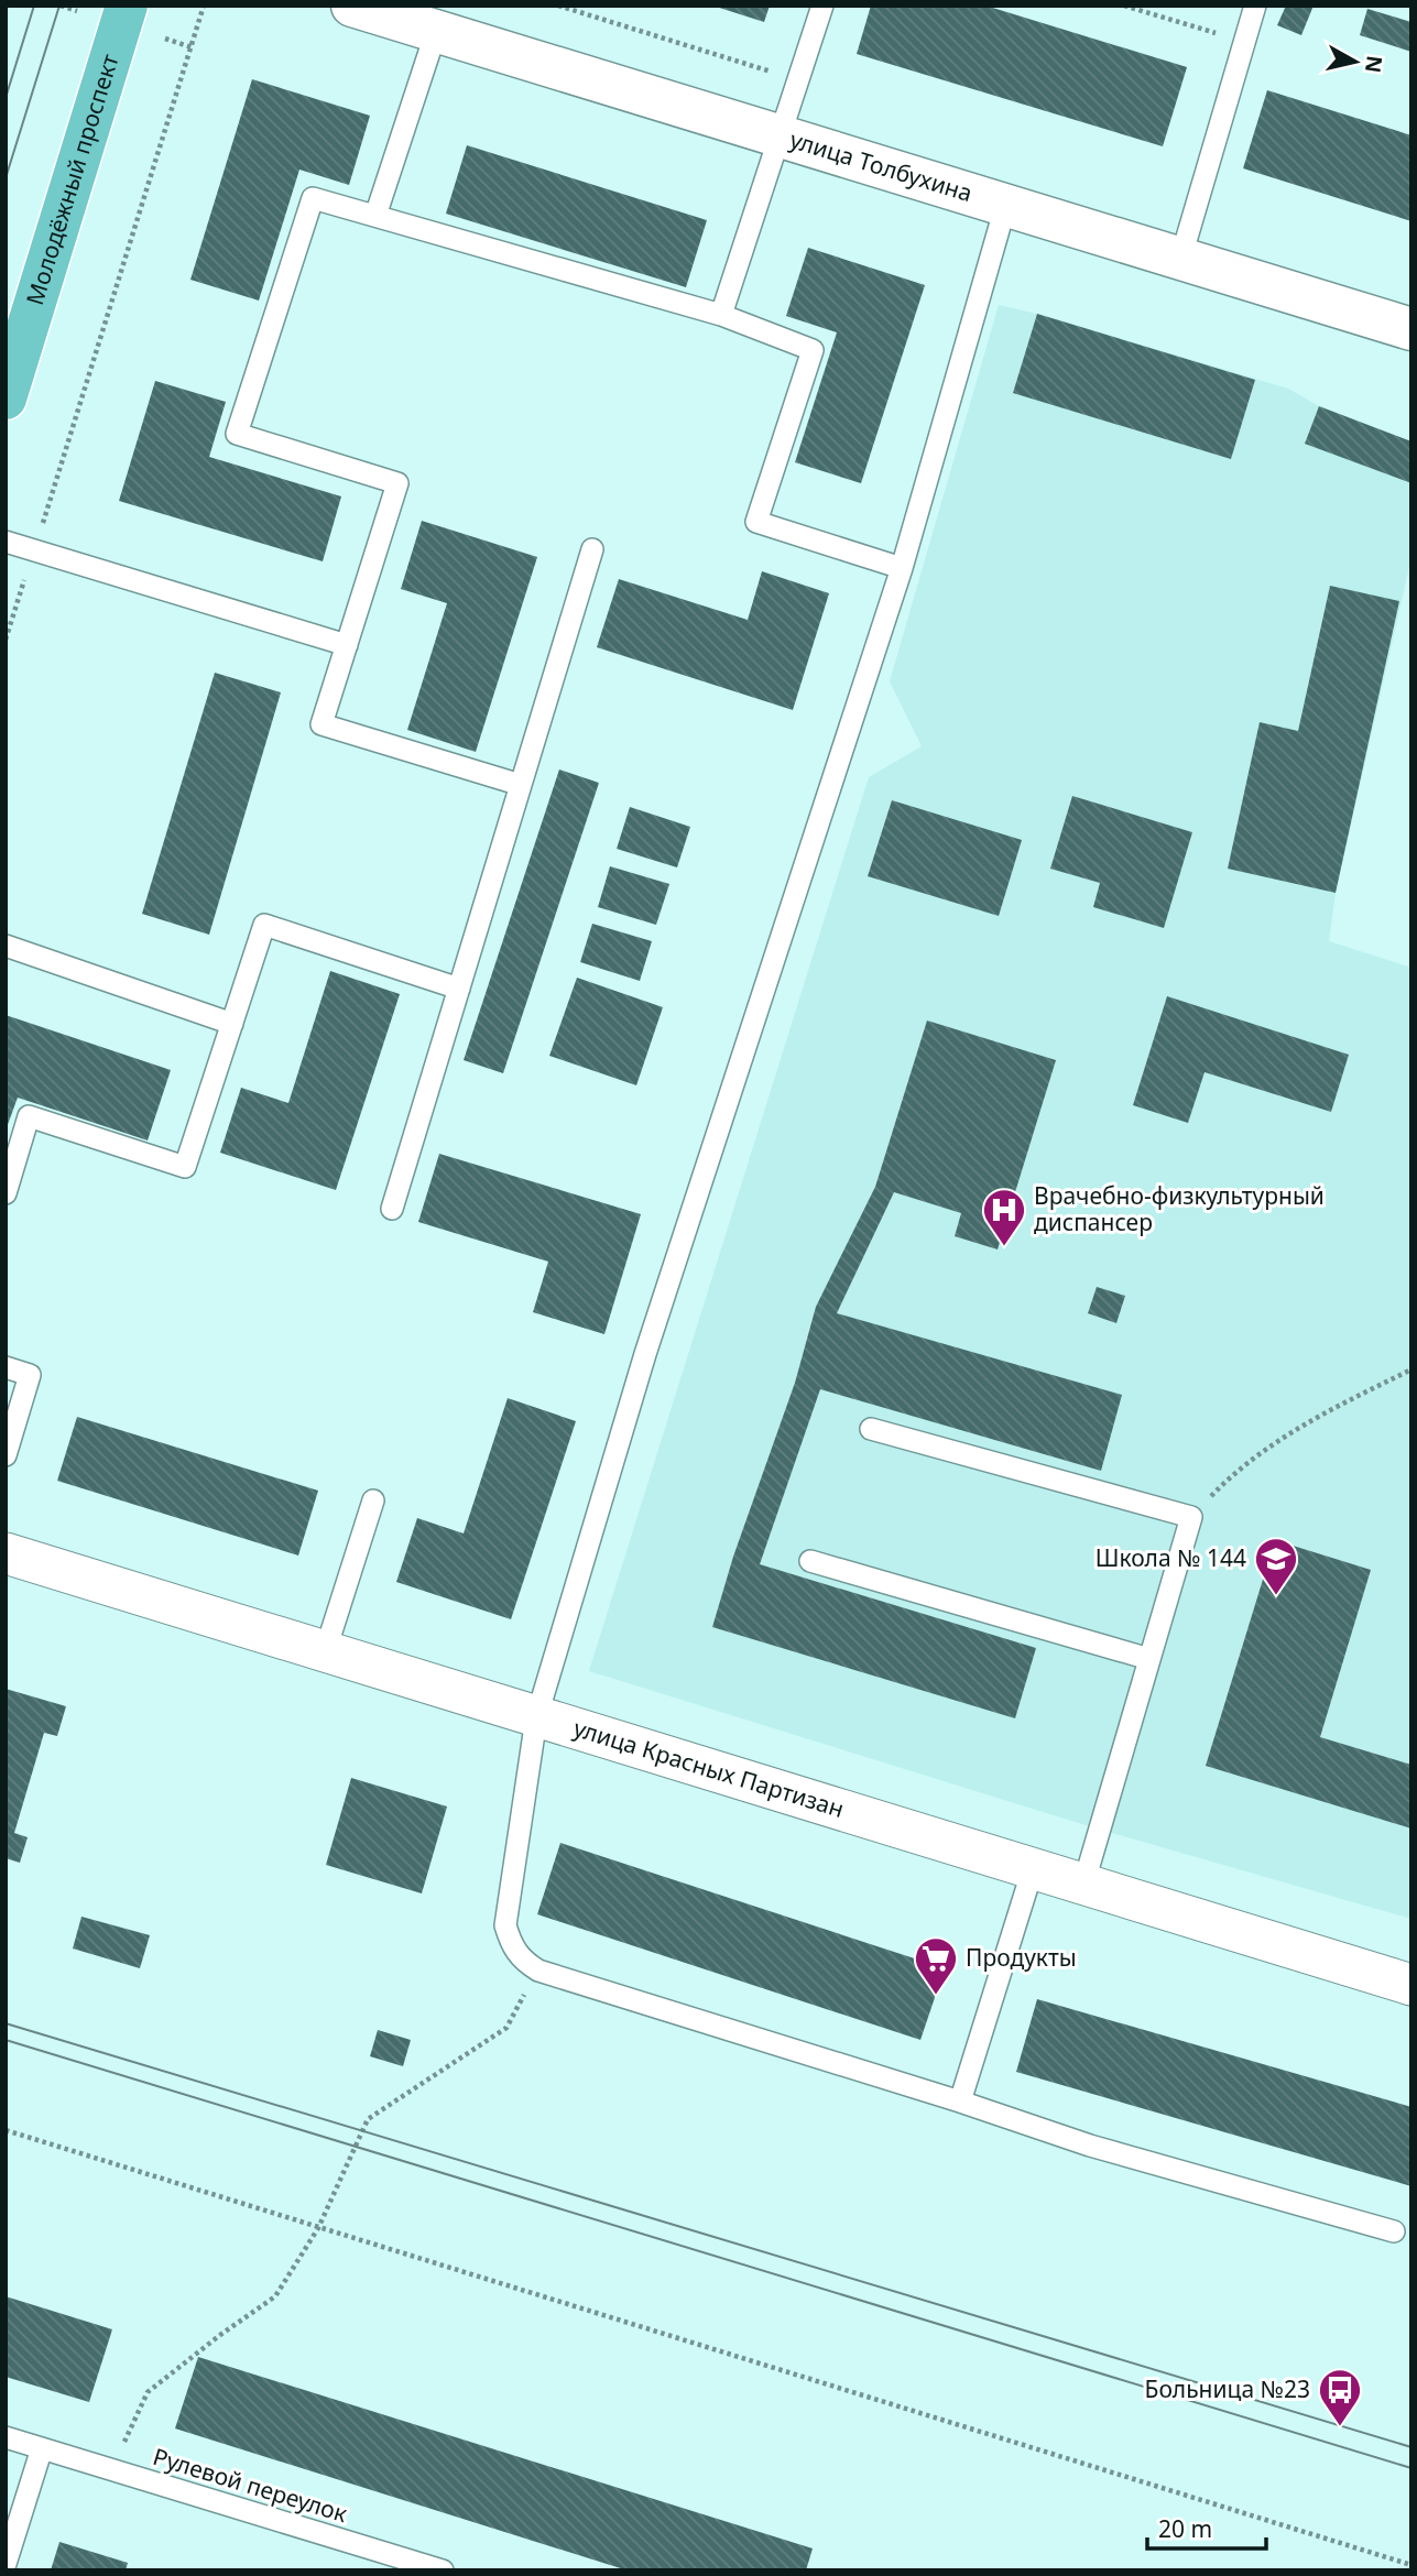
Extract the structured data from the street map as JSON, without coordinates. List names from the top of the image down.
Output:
{
  "streets": {
    "main road": ["Молодёжный проспект"],
    "street": ["улица Толбухина", "улица Красных Партизан"],
    "lane": ["Рулевой переулок"]
  },
  "places": {
    "hospital": ["Врачебно-физкультурный диспансер"],
    "school or university": ["Школа № 144"],
    "supermarket": ["Продукты"],
    "bus stop": ["Больница №23"]
  },
  "scale_bar": "20 m",
  "north": "right"
}
